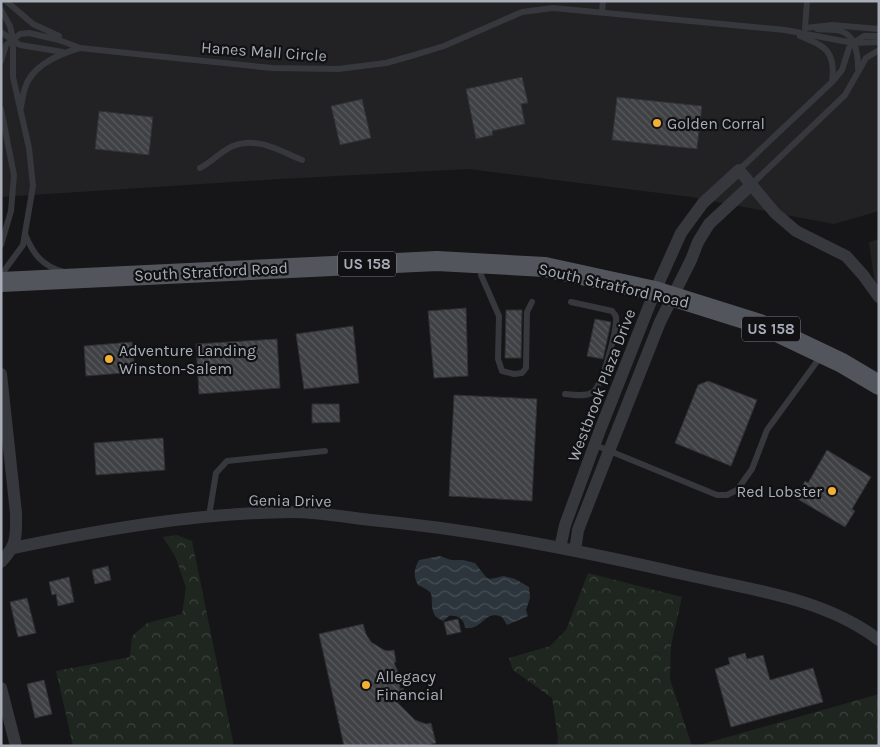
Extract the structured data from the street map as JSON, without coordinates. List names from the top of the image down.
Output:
{
  "streets": {
    "main road": ["US 158", "South Stratford Road"],
    "street": ["Westbrook Plaza Drive", "Genia Drive"],
    "lane": ["Hanes Mall Circle"]
  },
  "crossings": [
    ["South Stratford Road", "Westbrook Plaza Drive"],
    ["Westbrook Plaza Drive", "Genia Drive"]
  ],
  "places": [
    "Golden Corral",
    "Adventure Landing Winston-Salem",
    "Red Lobster",
    "Allegacy Financial"
  ]
}
